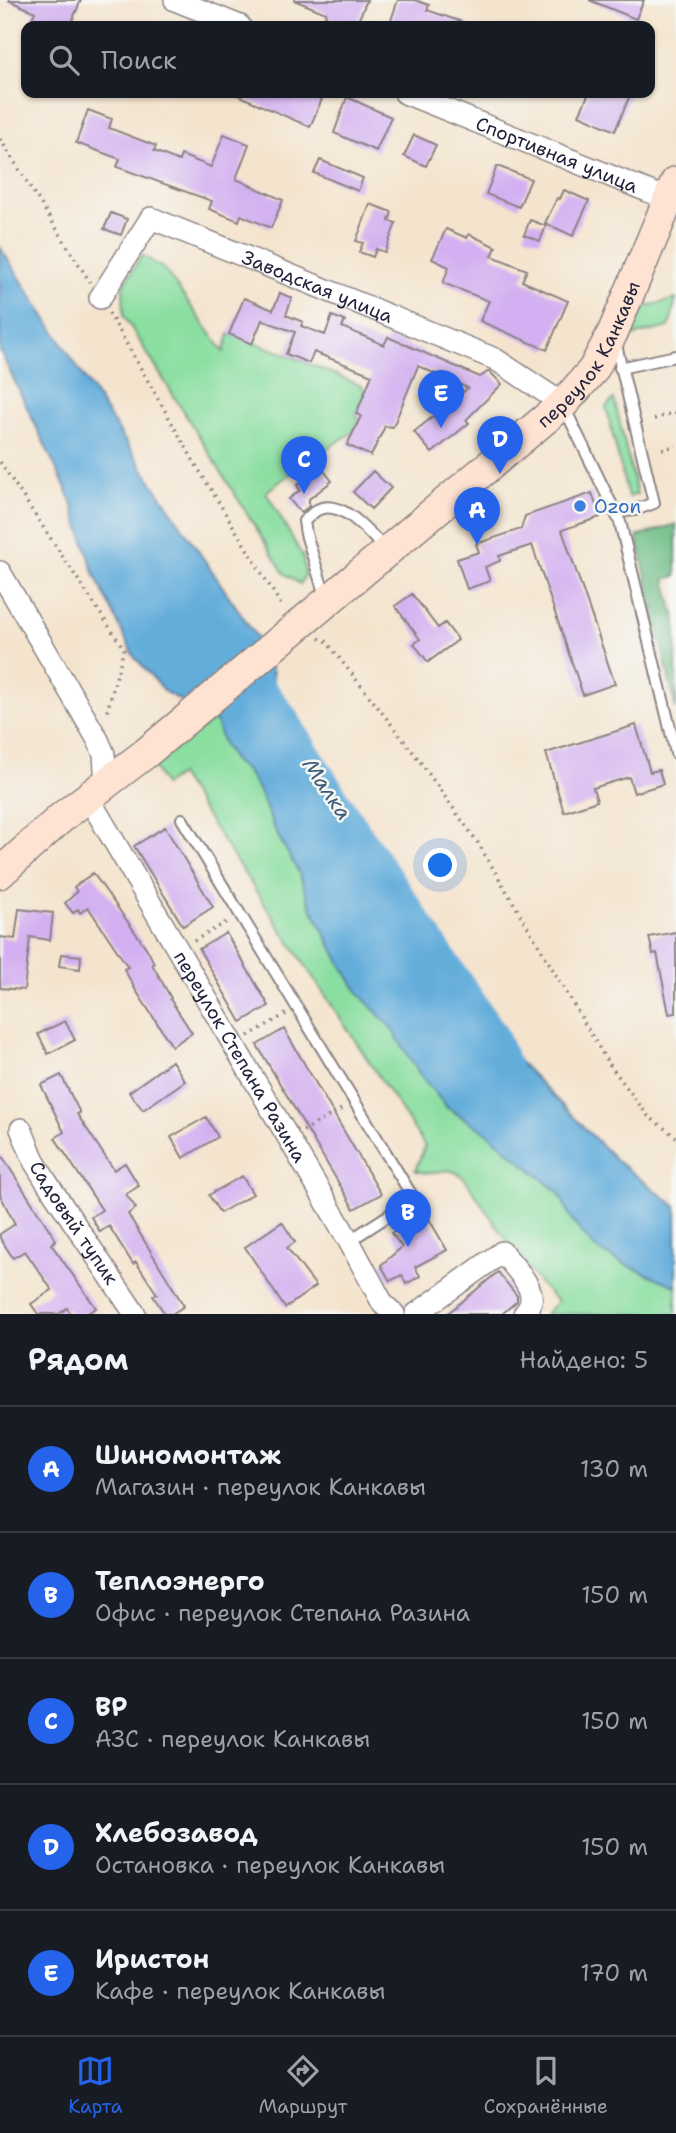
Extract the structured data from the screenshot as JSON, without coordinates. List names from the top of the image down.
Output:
{
  "streets": {
    "street": [
      "Спортивная улица",
      "Заводская улица",
      "переулок Канкавы",
      "переулок Степана Разина",
      "Садовый тупик"
    ]
  },
  "crossings": [
    ["Спортивная улица", "переулок Канкавы"],
    ["Заводская улица", "переулок Канкавы"],
    ["переулок Канкавы", "переулок Степана Разина"]
  ],
  "water": ["Малка"],
  "places": ["Ozon"],
  "page": {
    "search": "Поиск",
    "pins": [
      "E",
      "D",
      "C",
      "A",
      "B"
    ],
    "heading": ["Рядом", "Найдено: 5"],
    "list": [
      {
        "mark": "A",
        "name": "Шиномонтаж",
        "note": "Магазин · переулок Канкавы",
        "value": "130 m"
      },
      {
        "mark": "B",
        "name": "Теплоэнерго",
        "note": "Офис · переулок Степана Разина",
        "value": "150 m"
      },
      {
        "mark": "C",
        "name": "BP",
        "note": "АЗС · переулок Канкавы",
        "value": "150 m"
      },
      {
        "mark": "D",
        "name": "Хлебозавод",
        "note": "Остановка · переулок Канкавы",
        "value": "150 m"
      },
      {
        "mark": "E",
        "name": "Иристон",
        "note": "Кафе · переулок Канкавы",
        "value": "170 m"
      }
    ],
    "nav": ["Карта", "Маршрут", "Сохранённые"]
  }
}
